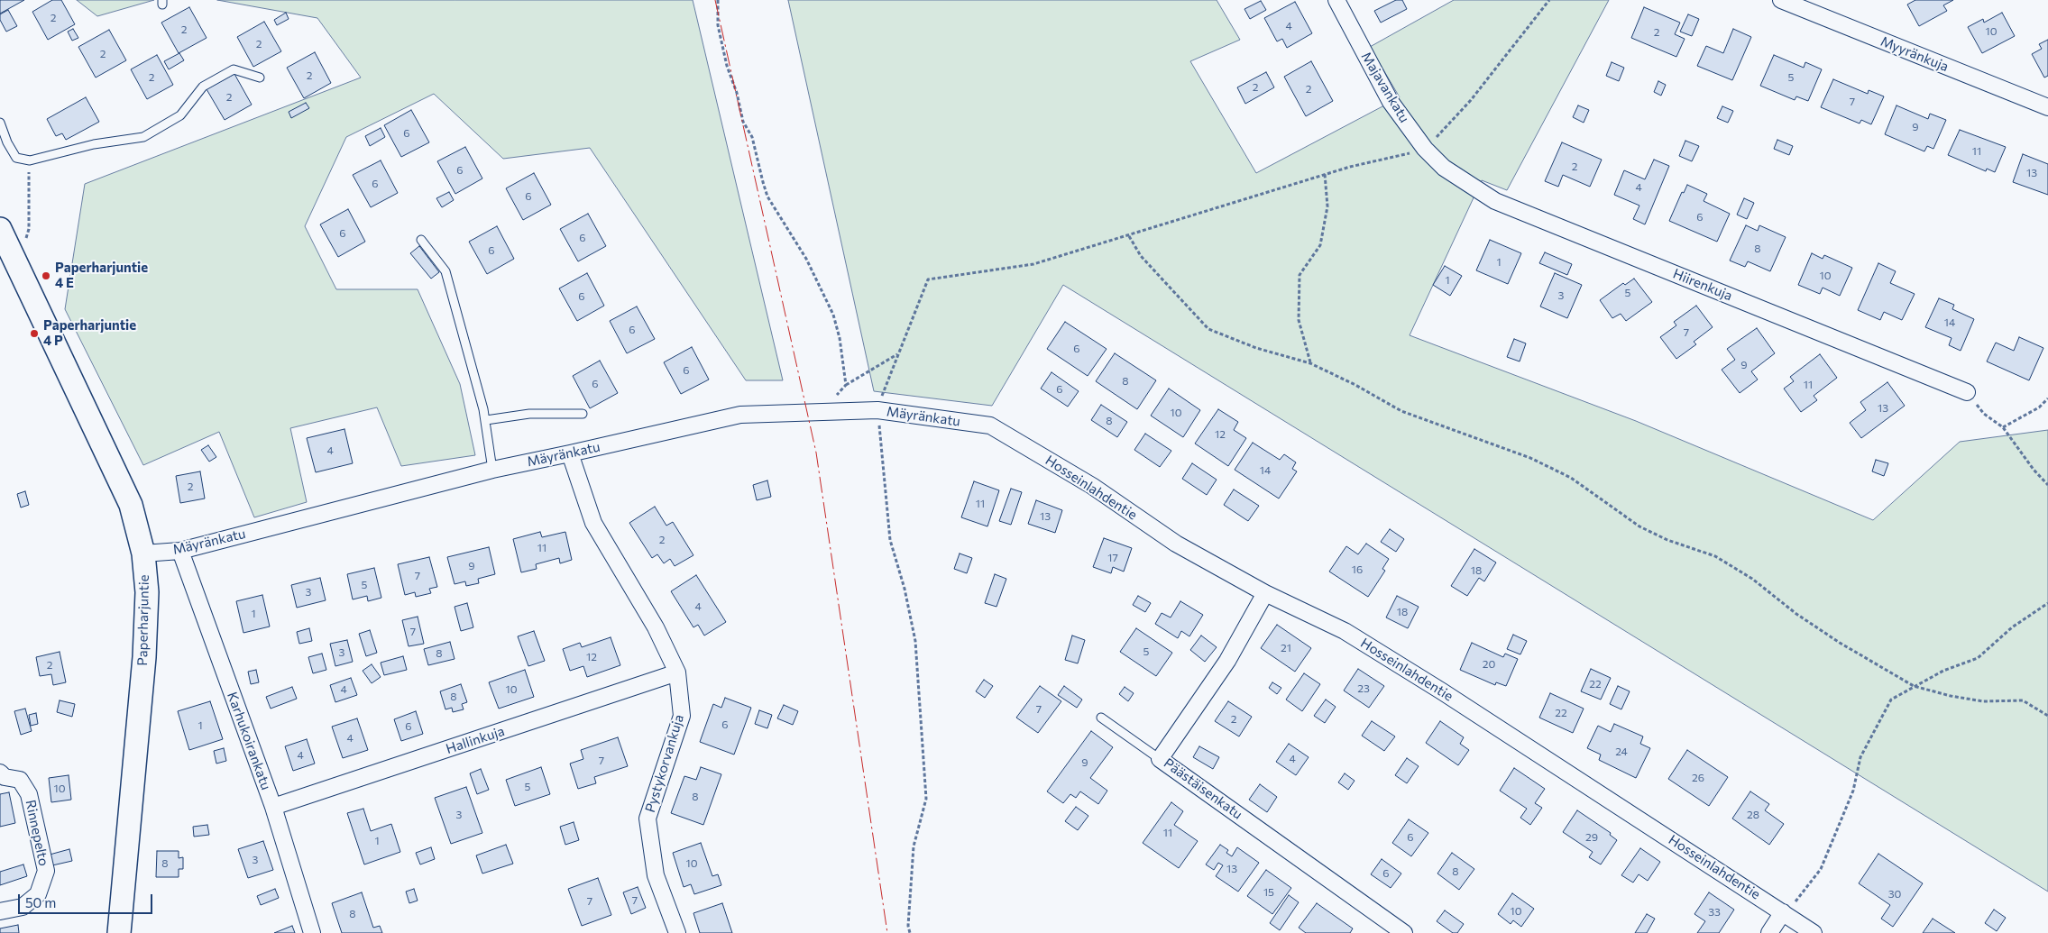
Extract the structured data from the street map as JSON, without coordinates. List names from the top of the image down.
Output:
{
  "streets": {
    "street": [
      "Myyränkuja",
      "Majavankatu",
      "Hiirenkuja",
      "Mäyränkatu",
      "Hosseinlahdentie",
      "Paperharjuntie",
      "Hallinkuja",
      "Karhukoirankatu",
      "Pystykorvankuja",
      "Päästäisenkatu",
      "Rinnepelto"
    ]
  },
  "crossings": [
    ["Majavankatu", "Hiirenkuja"],
    ["Mäyränkatu", "Hosseinlahdentie"],
    ["Mäyränkatu", "Paperharjuntie"],
    ["Mäyränkatu", "Karhukoirankatu"],
    ["Mäyränkatu", "Pystykorvankuja"],
    ["Hosseinlahdentie", "Päästäisenkatu"],
    ["Hallinkuja", "Karhukoirankatu"],
    ["Hallinkuja", "Pystykorvankuja"]
  ],
  "places": ["Paperharjuntie 4 E", "Paperharjuntie 4 P"],
  "house_numbers": [
    "2",
    "4",
    "2",
    "10",
    "2",
    "2",
    "2",
    "2",
    "2",
    "5",
    "2",
    "2",
    "2",
    "7",
    "9",
    "6",
    "11",
    "2",
    "6",
    "13",
    "6",
    "4",
    "6",
    "6",
    "6",
    "6",
    "8",
    "6",
    "1",
    "10",
    "1",
    "5",
    "3",
    "6",
    "14",
    "6",
    "7",
    "6",
    "9",
    "6",
    "8",
    "6",
    "11",
    "6",
    "13",
    "10",
    "8",
    "12",
    "4",
    "14",
    "2",
    "11",
    "13",
    "2",
    "11",
    "17",
    "9",
    "16",
    "18",
    "7",
    "5",
    "3",
    "4",
    "18",
    "1",
    "7",
    "21",
    "5",
    "3",
    "8",
    "12",
    "20",
    "2",
    "22",
    "23",
    "4",
    "10",
    "8",
    "7",
    "22",
    "2",
    "6",
    "1",
    "6",
    "4",
    "24",
    "4",
    "4",
    "7",
    "9",
    "26",
    "5",
    "10",
    "8",
    "3",
    "28",
    "11",
    "6",
    "29",
    "1",
    "3",
    "8",
    "10",
    "13",
    "8",
    "6",
    "15",
    "30",
    "7",
    "7",
    "10",
    "33",
    "8"
  ],
  "scale_bar": "50 m"
}
